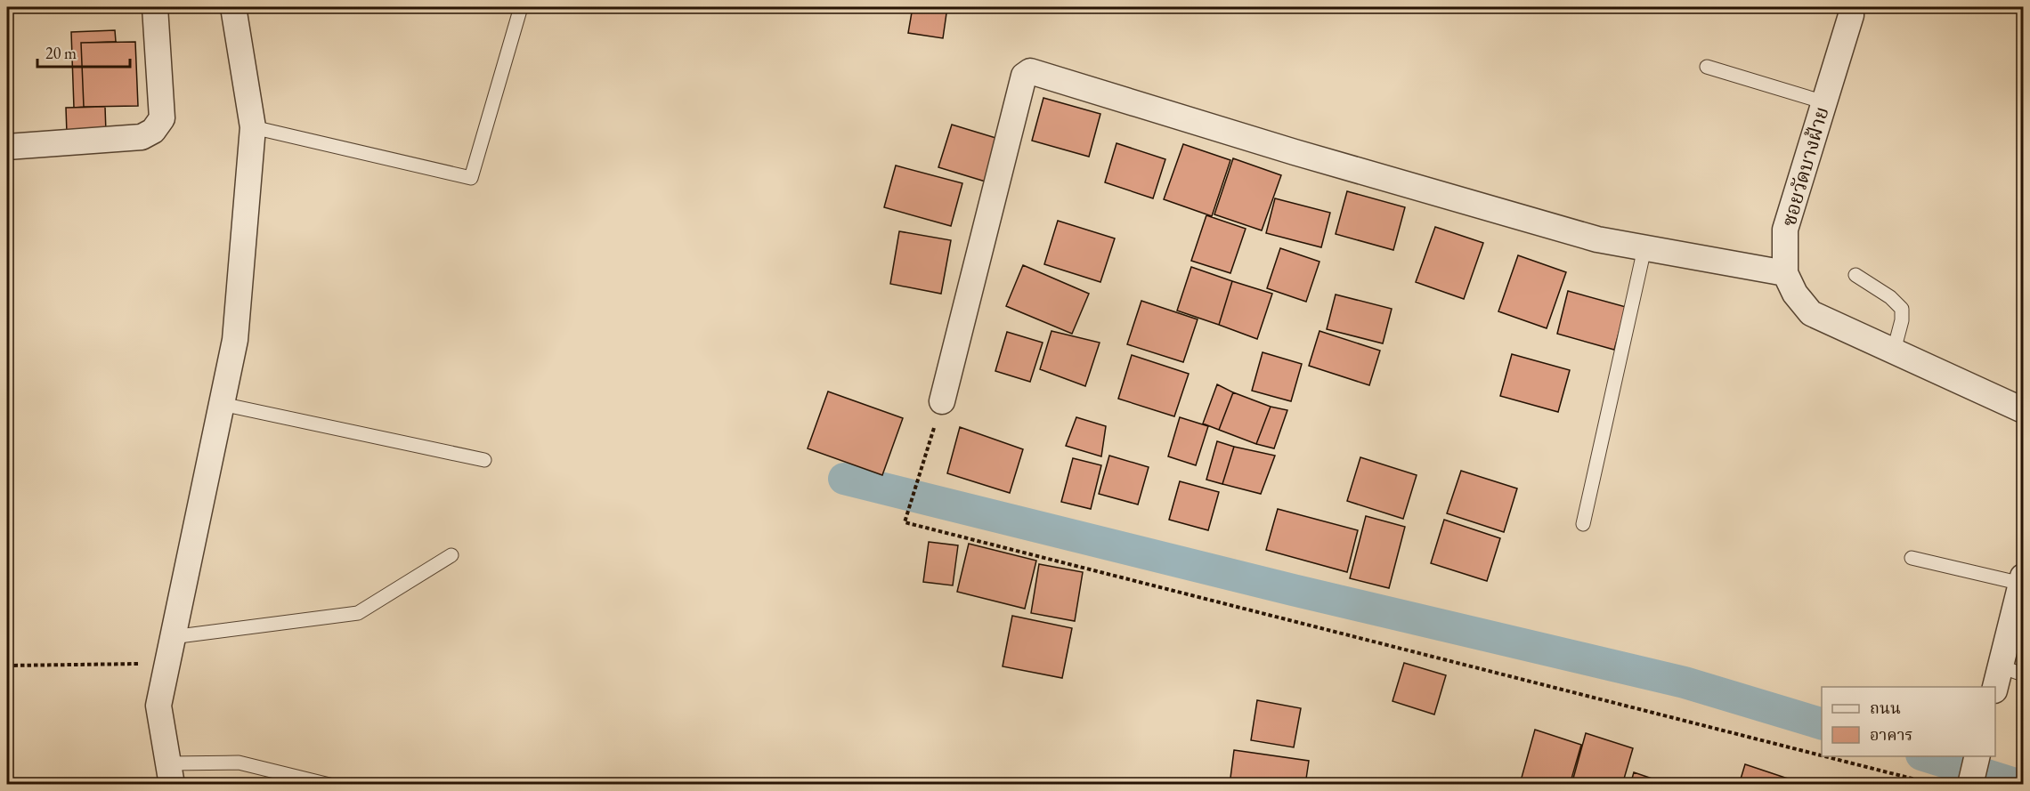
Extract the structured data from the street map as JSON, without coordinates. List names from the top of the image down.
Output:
{
  "streets": {
    "street": ["ซอยวัดบางฝ้าย"]
  },
  "legend": ["ถนน", "อาคาร"],
  "scale_bar": "20 m"
}
